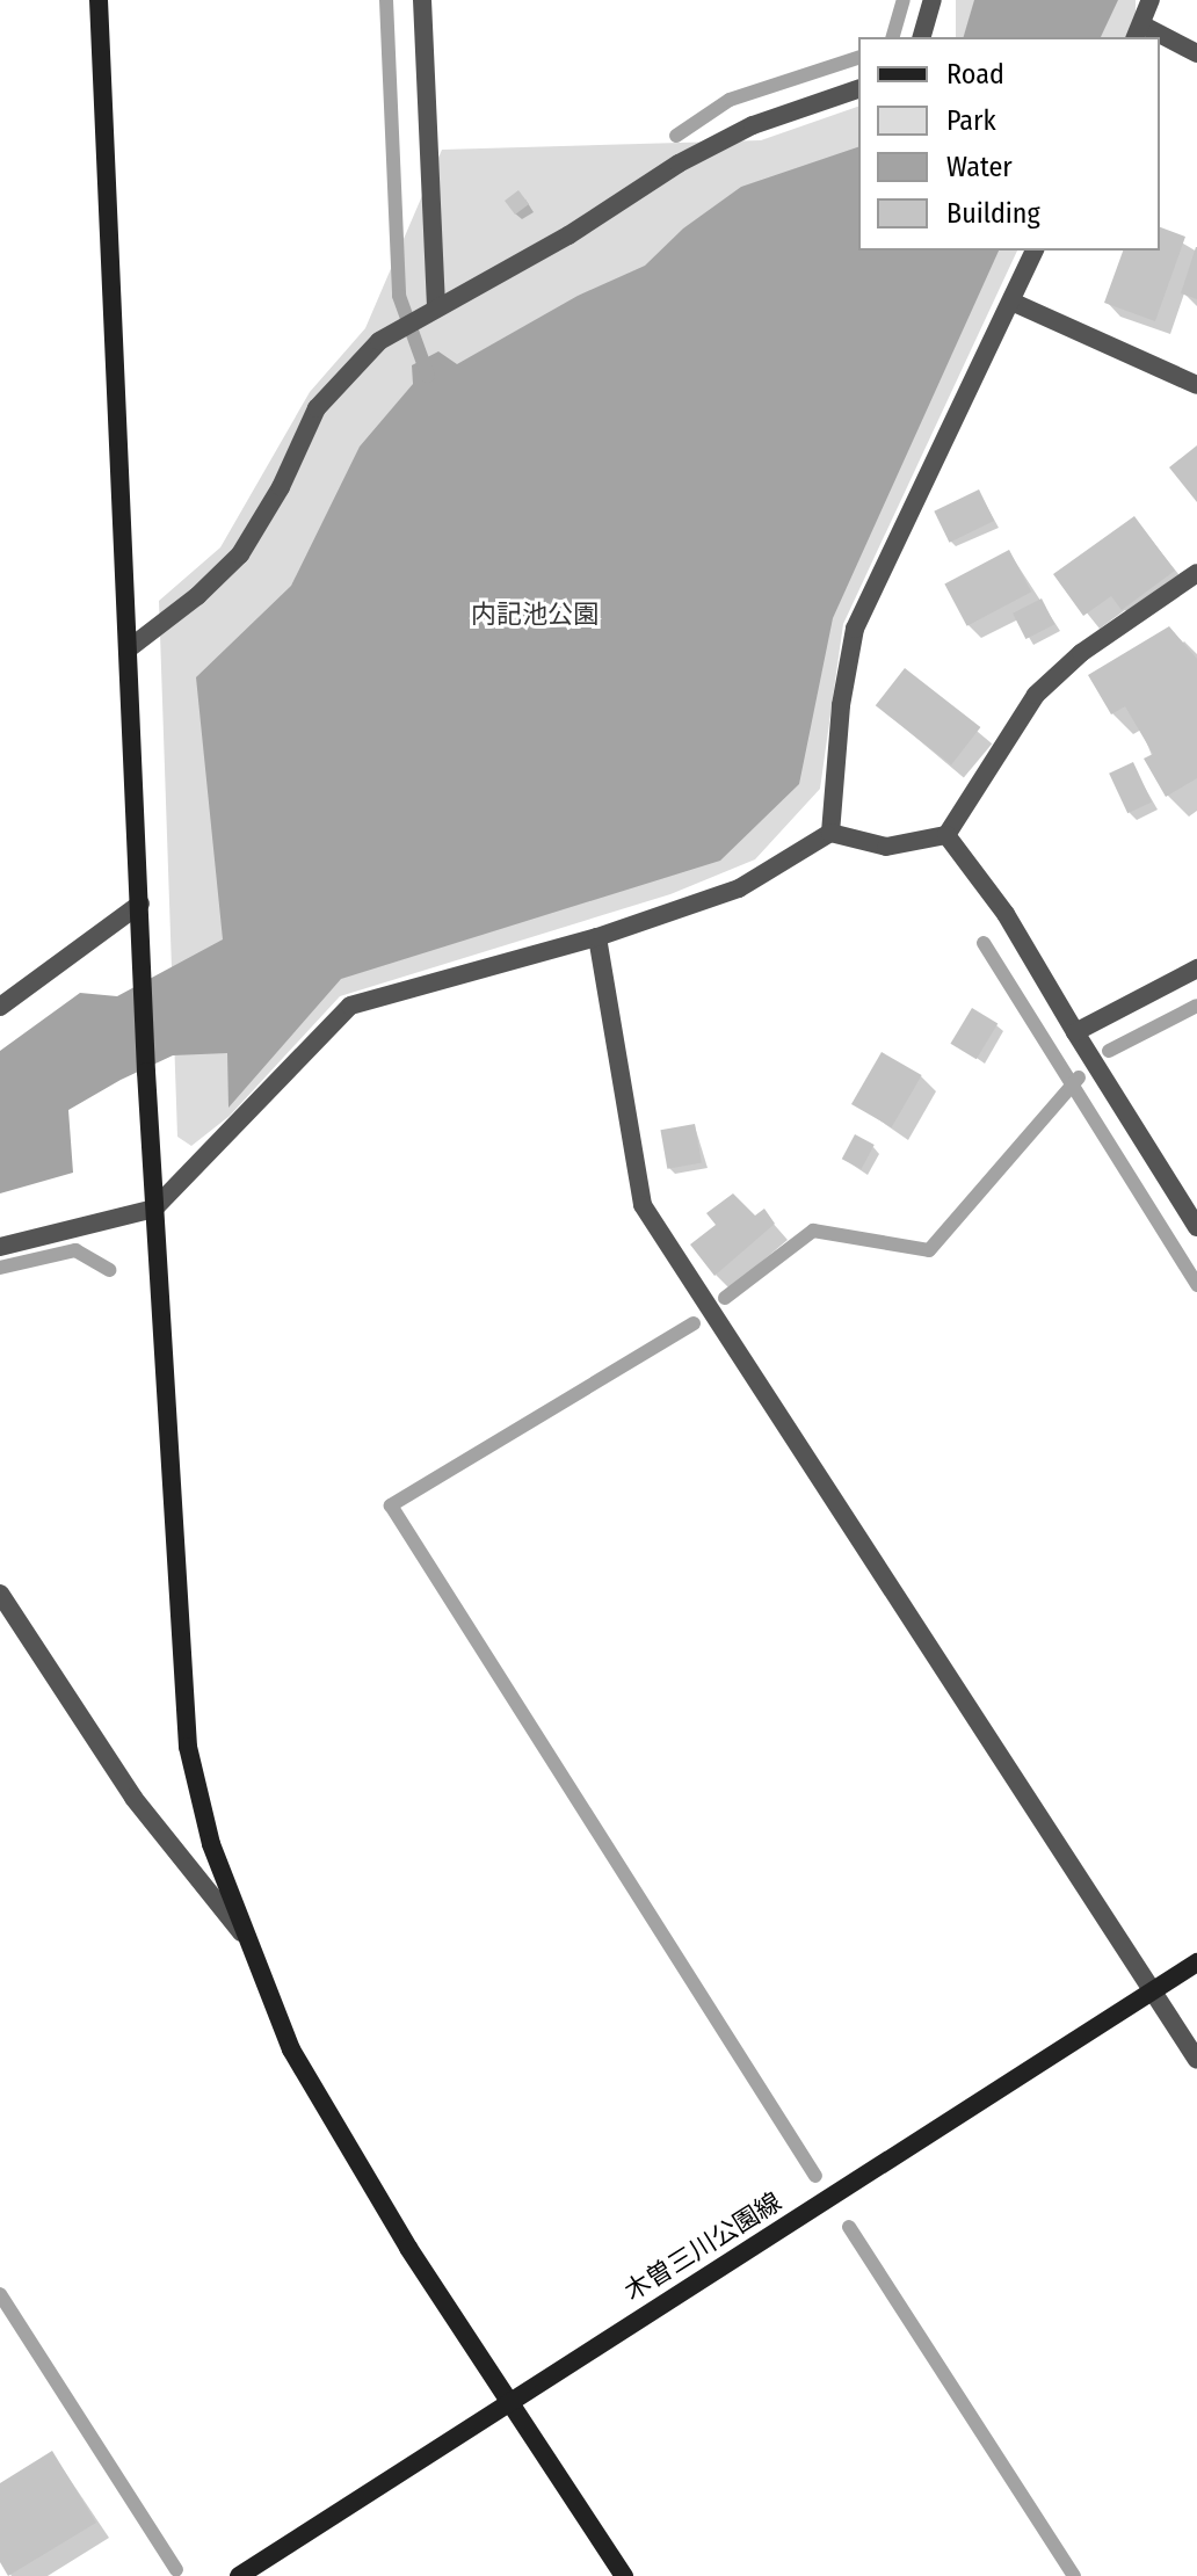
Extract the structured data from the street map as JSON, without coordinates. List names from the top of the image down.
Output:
{
  "streets": {
    "street": ["木曽三川公園線"]
  },
  "parks": ["内記池公園"],
  "legend": [
    "Road",
    "Park",
    "Water",
    "Building"
  ]
}
